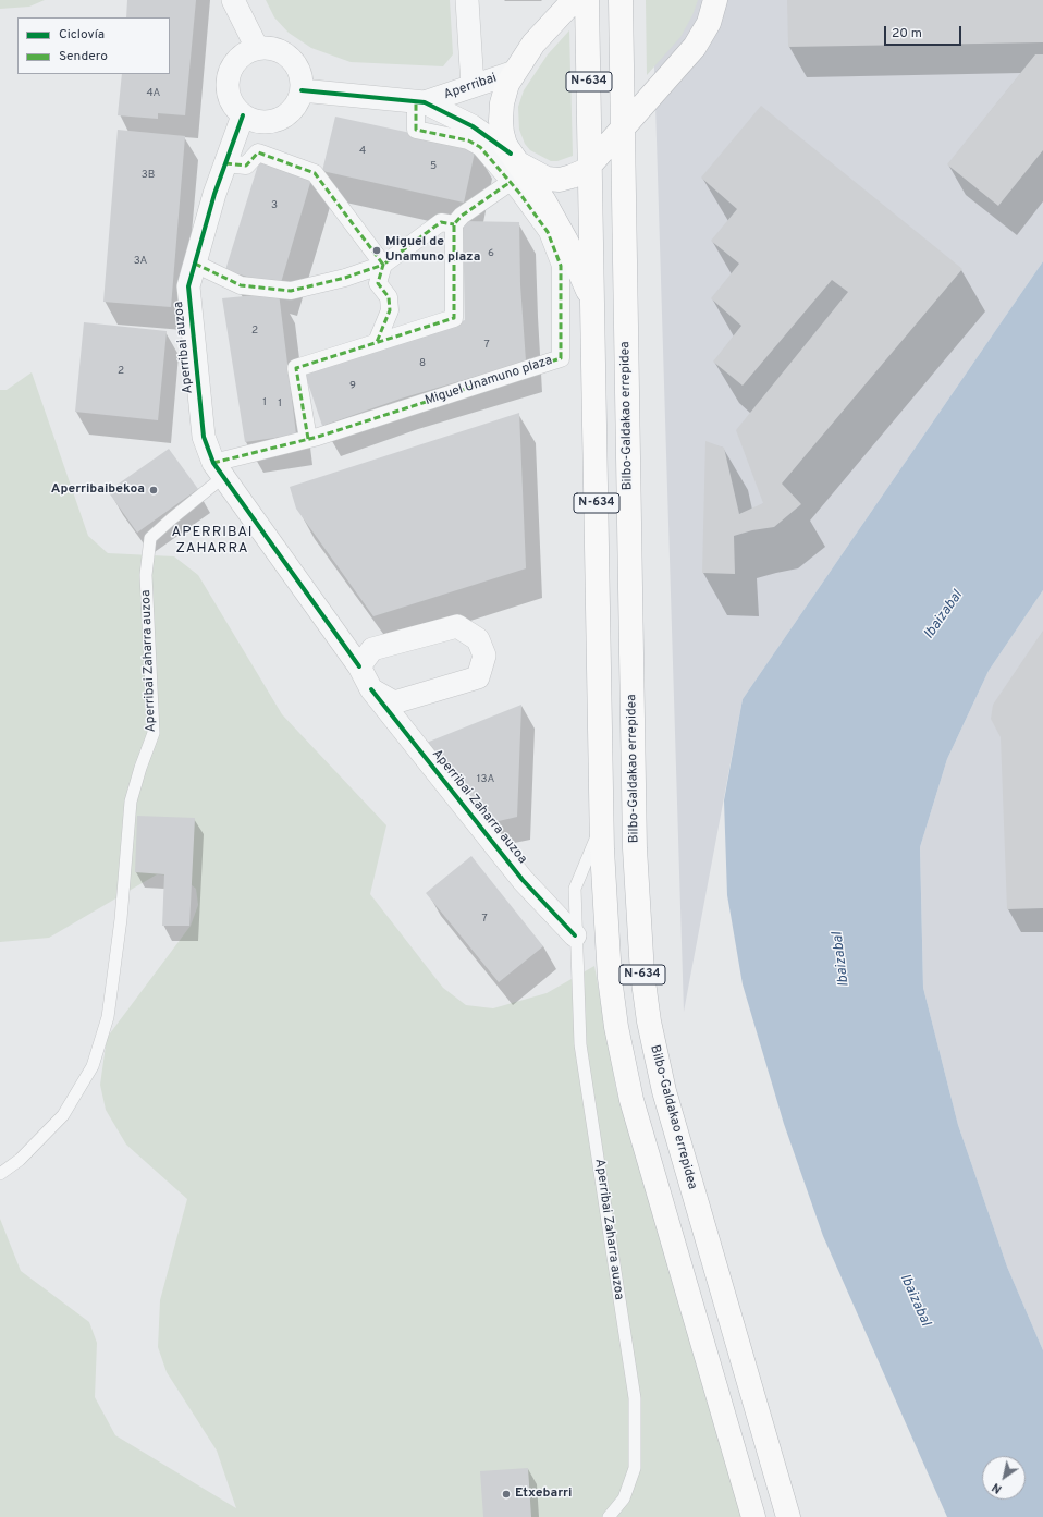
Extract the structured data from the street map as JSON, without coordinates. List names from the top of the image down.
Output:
{
  "streets": {
    "highway": ["N-634", "Bilbo-Galdakao errepidea"],
    "street": [
      "Aperribai",
      "Aperribai auzoa",
      "Miguel Unamuno plaza",
      "Aperribai Zaharra auzoa"
    ]
  },
  "crossings": [
    ["N-634", "Aperribai Zaharra auzoa"],
    ["Aperribai", "Miguel Unamuno plaza"],
    ["Aperribai auzoa", "Miguel Unamuno plaza"],
    ["Aperribai auzoa", "Aperribai Zaharra auzoa"],
    ["Miguel Unamuno plaza", "Aperribai Zaharra auzoa"]
  ],
  "districts": ["APERRIBAI ZAHARRA"],
  "water": ["Ibaizabal"],
  "places": ["Miguel de Unamuno plaza", "Aperribaibekoa", "Etxebarri"],
  "house_numbers": [
    "4A",
    "4",
    "5",
    "3B",
    "3",
    "6",
    "3A",
    "2",
    "7",
    "8",
    "2",
    "9",
    "1",
    "1",
    "13A",
    "7"
  ],
  "legend": ["Ciclovía", "Sendero"],
  "scale_bar": "20 m",
  "north": "bottom left"
}
